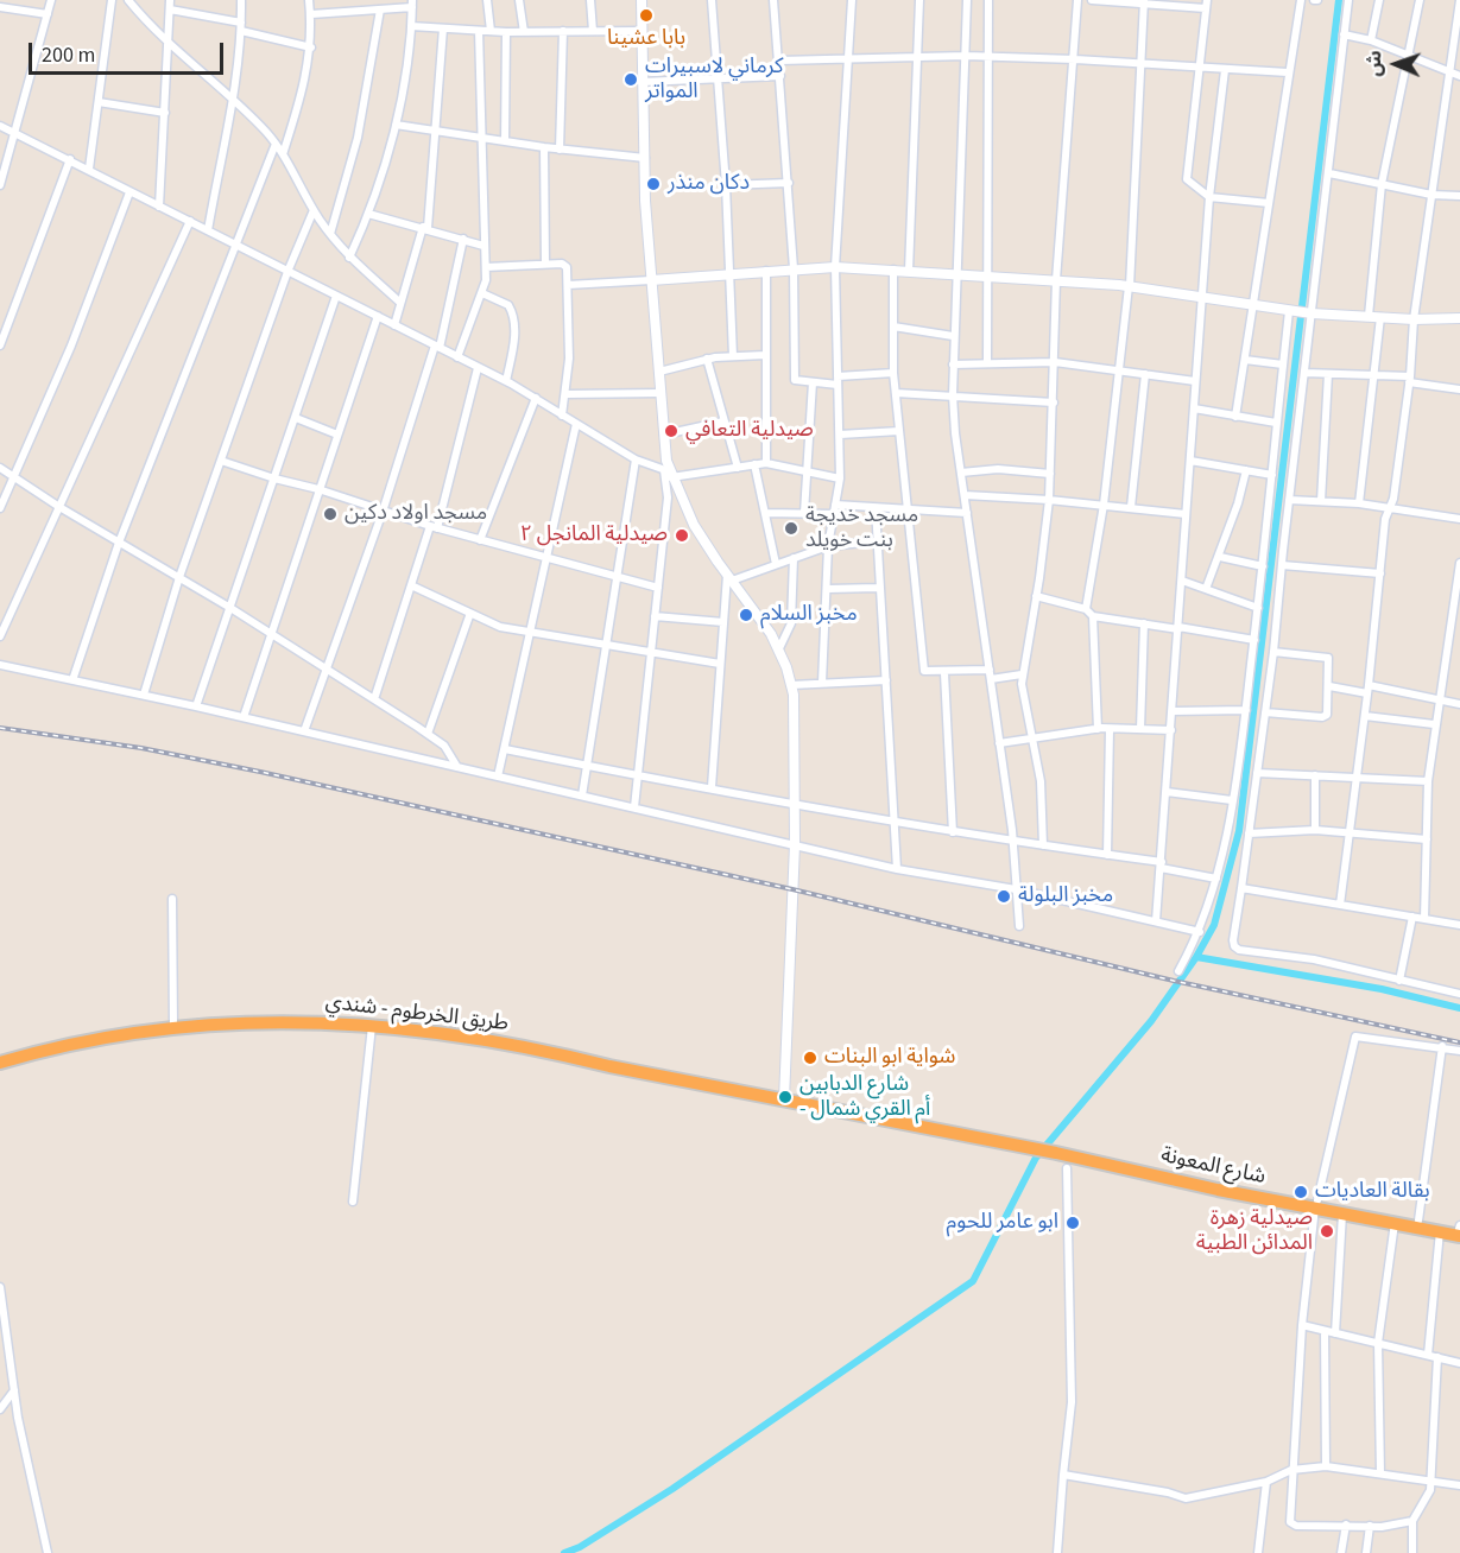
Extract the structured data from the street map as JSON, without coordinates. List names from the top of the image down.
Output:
{
  "streets": {
    "highway": ["طريق الخرطوم - شندي", "شارع المعونة"]
  },
  "crossings": [
    ["طريق الخرطوم - شندي", "شارع المعونة"]
  ],
  "places": [
    "بابا عشينا",
    "كرماني لاسبيرات المواتر",
    "دكان منذر",
    "صيدلية التعافي",
    "مسجد اولاد دكين",
    "مسجد خديجة بنت خويلد",
    "صيدلية المانجل ٢",
    "مخبز السلام",
    "مخبز البلولة",
    "شواية ابو البنات",
    "شارع الدبابين - أم القري شمال",
    "بقالة العاديات",
    "ابو عامر للحوم",
    "صيدلية زهرة المدائن الطبية"
  ],
  "scale_bar": "200 m",
  "north": "left"
}
